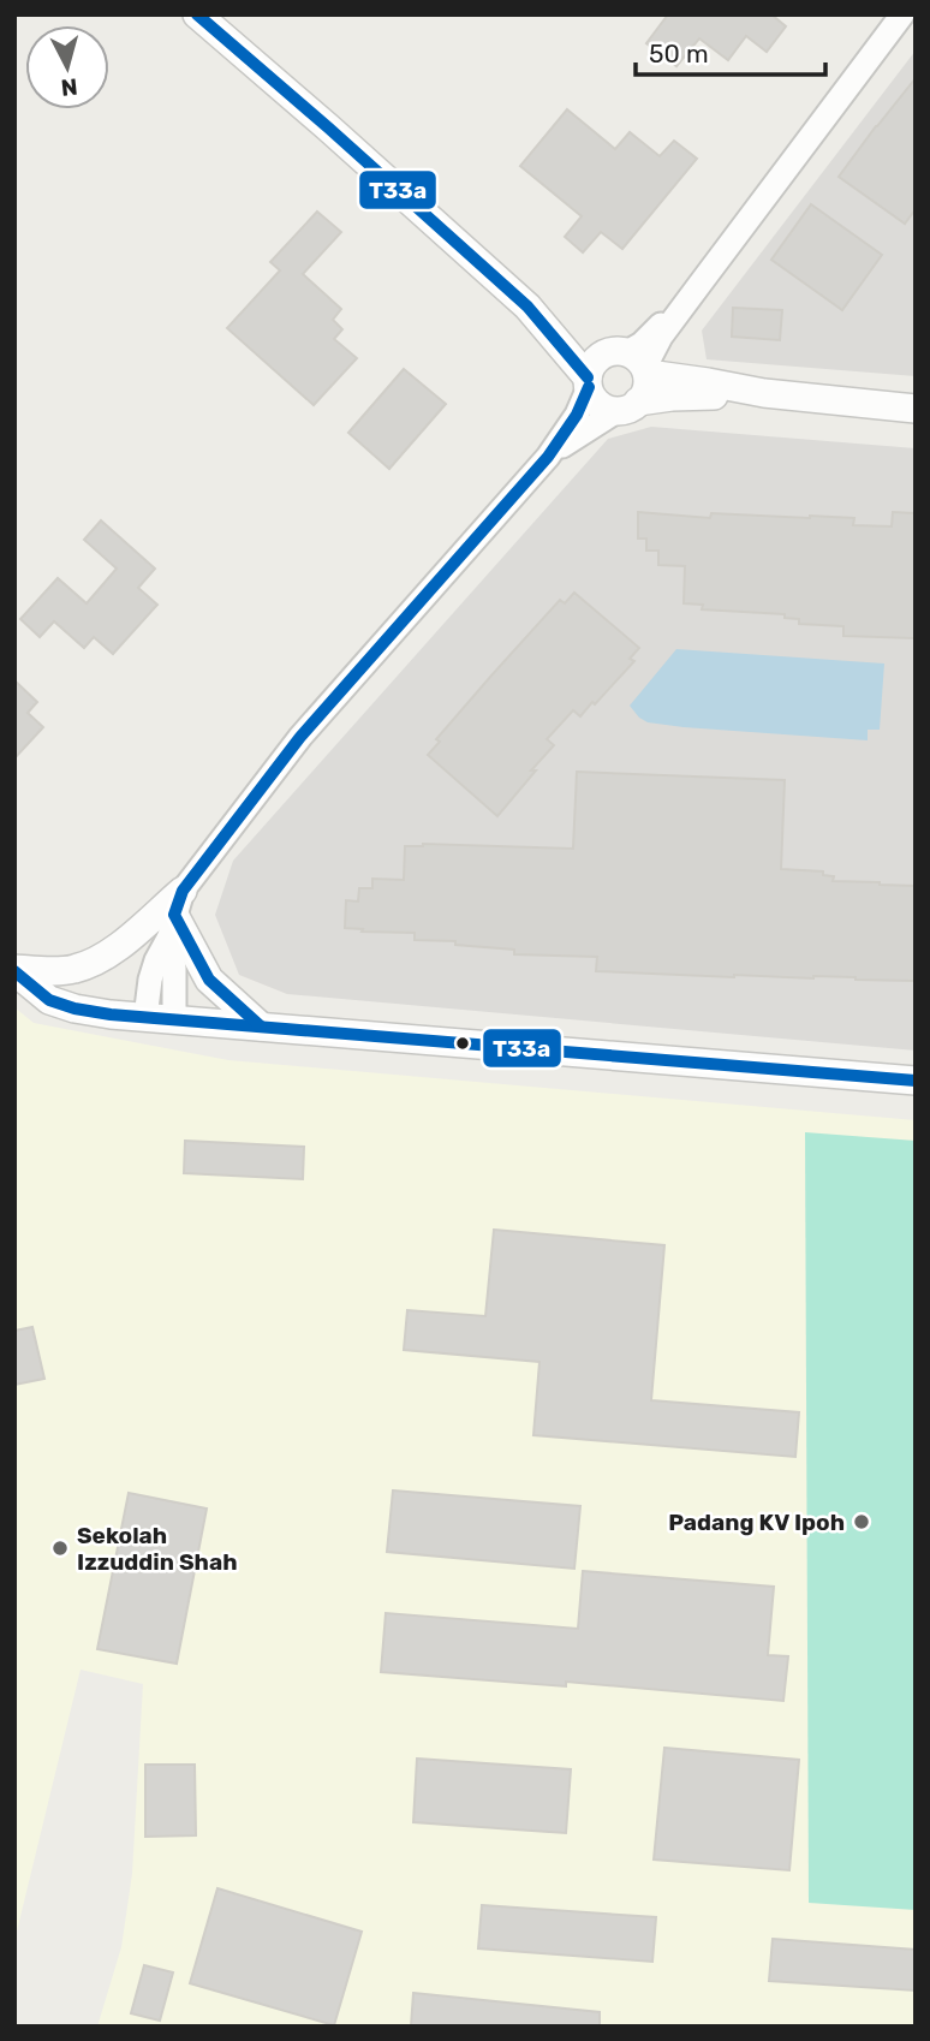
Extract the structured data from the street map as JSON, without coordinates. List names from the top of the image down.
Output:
{
  "places": ["Padang KV Ipoh", "Sekolah Izzuddin Shah"],
  "lines": ["transit line T33a"],
  "scale_bar": "50 m",
  "north": "bottom"
}
